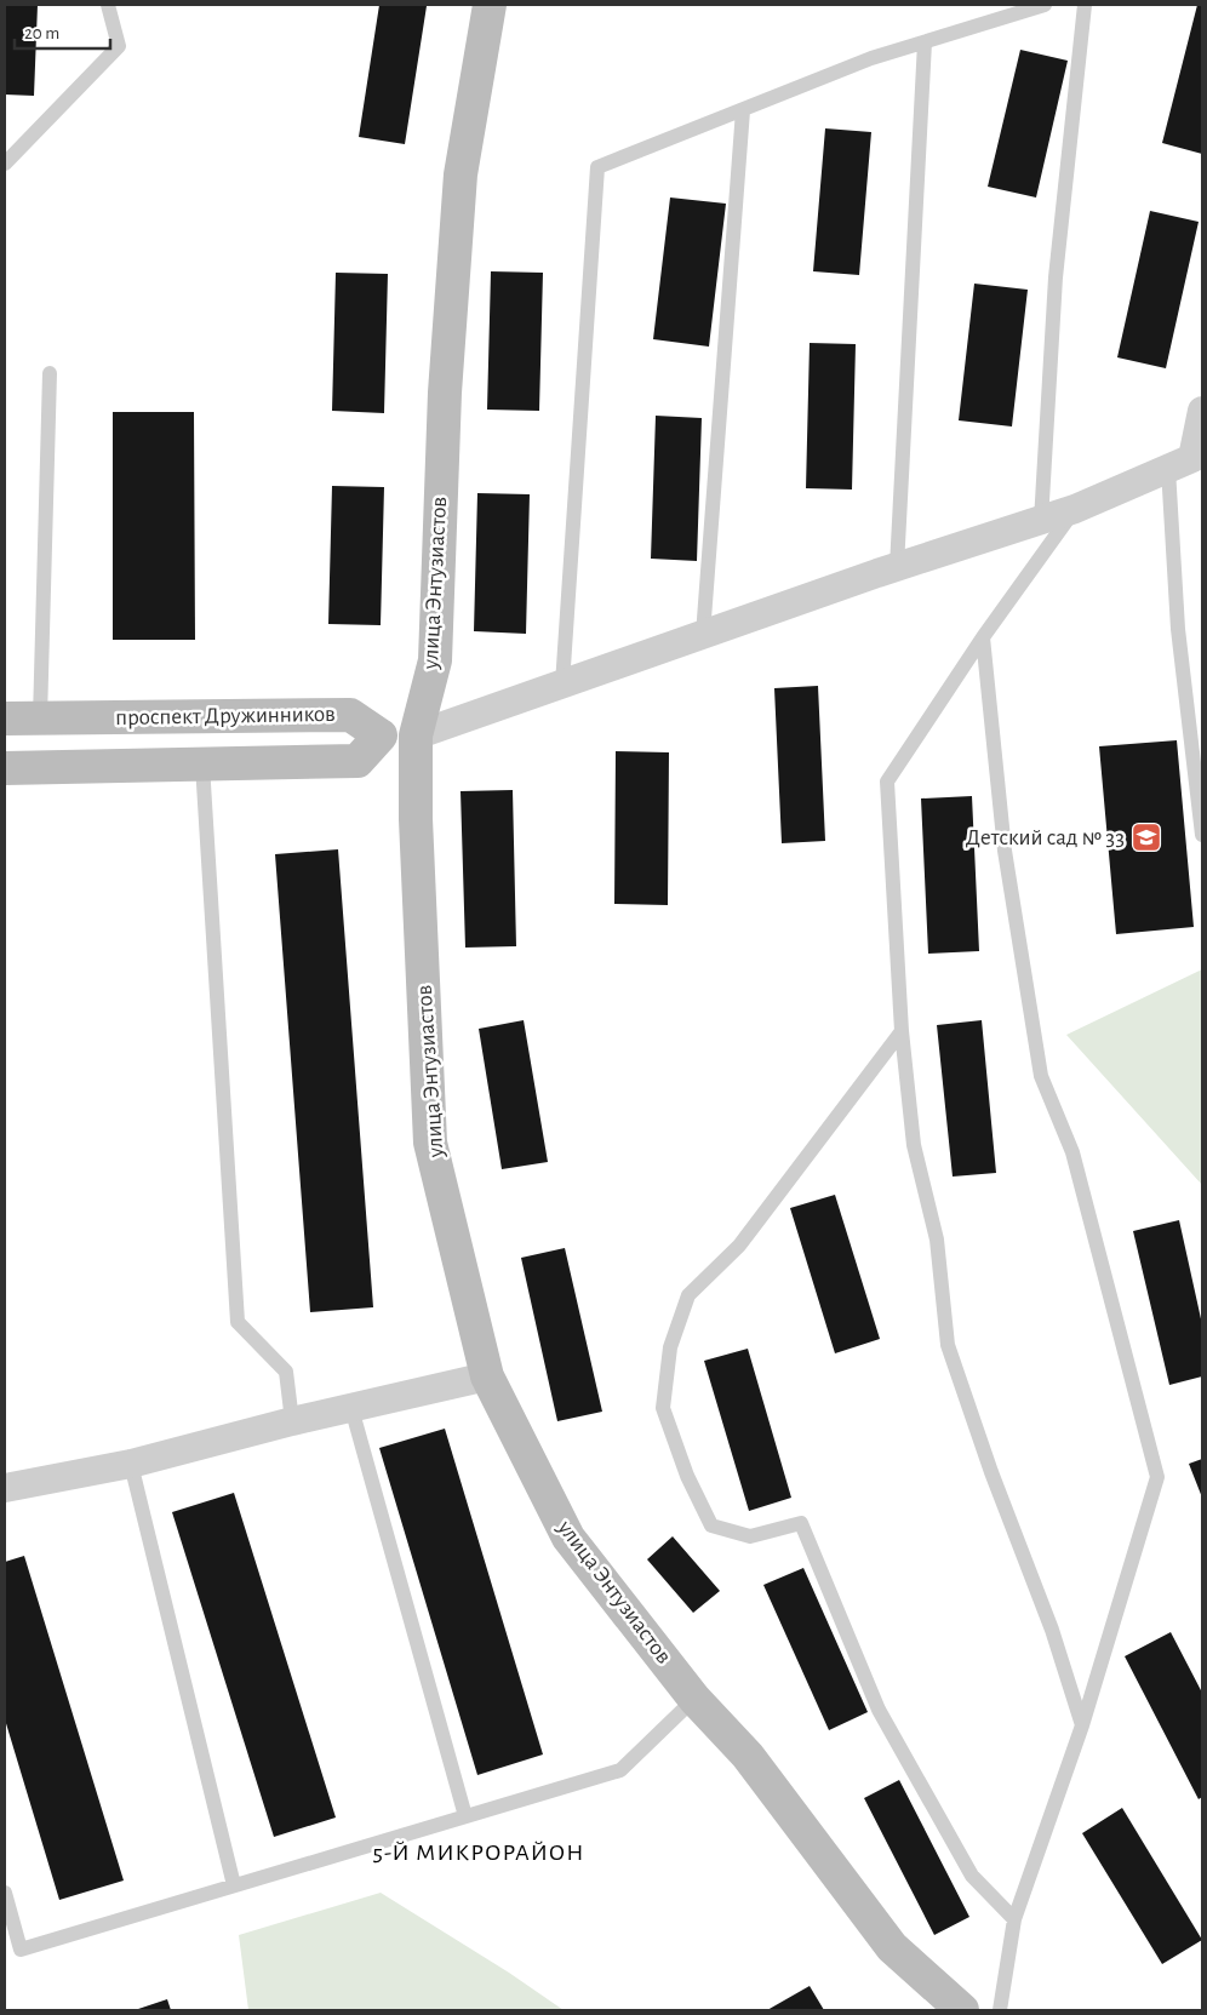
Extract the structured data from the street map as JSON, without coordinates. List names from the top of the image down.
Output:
{
  "streets": {
    "street": ["улица Энтузиастов", "проспект Дружинников"]
  },
  "districts": ["5-Й МИКРОРАЙОН"],
  "places": {
    "school or university": ["Детский сад № 33"]
  },
  "scale_bar": "20 m"
}
